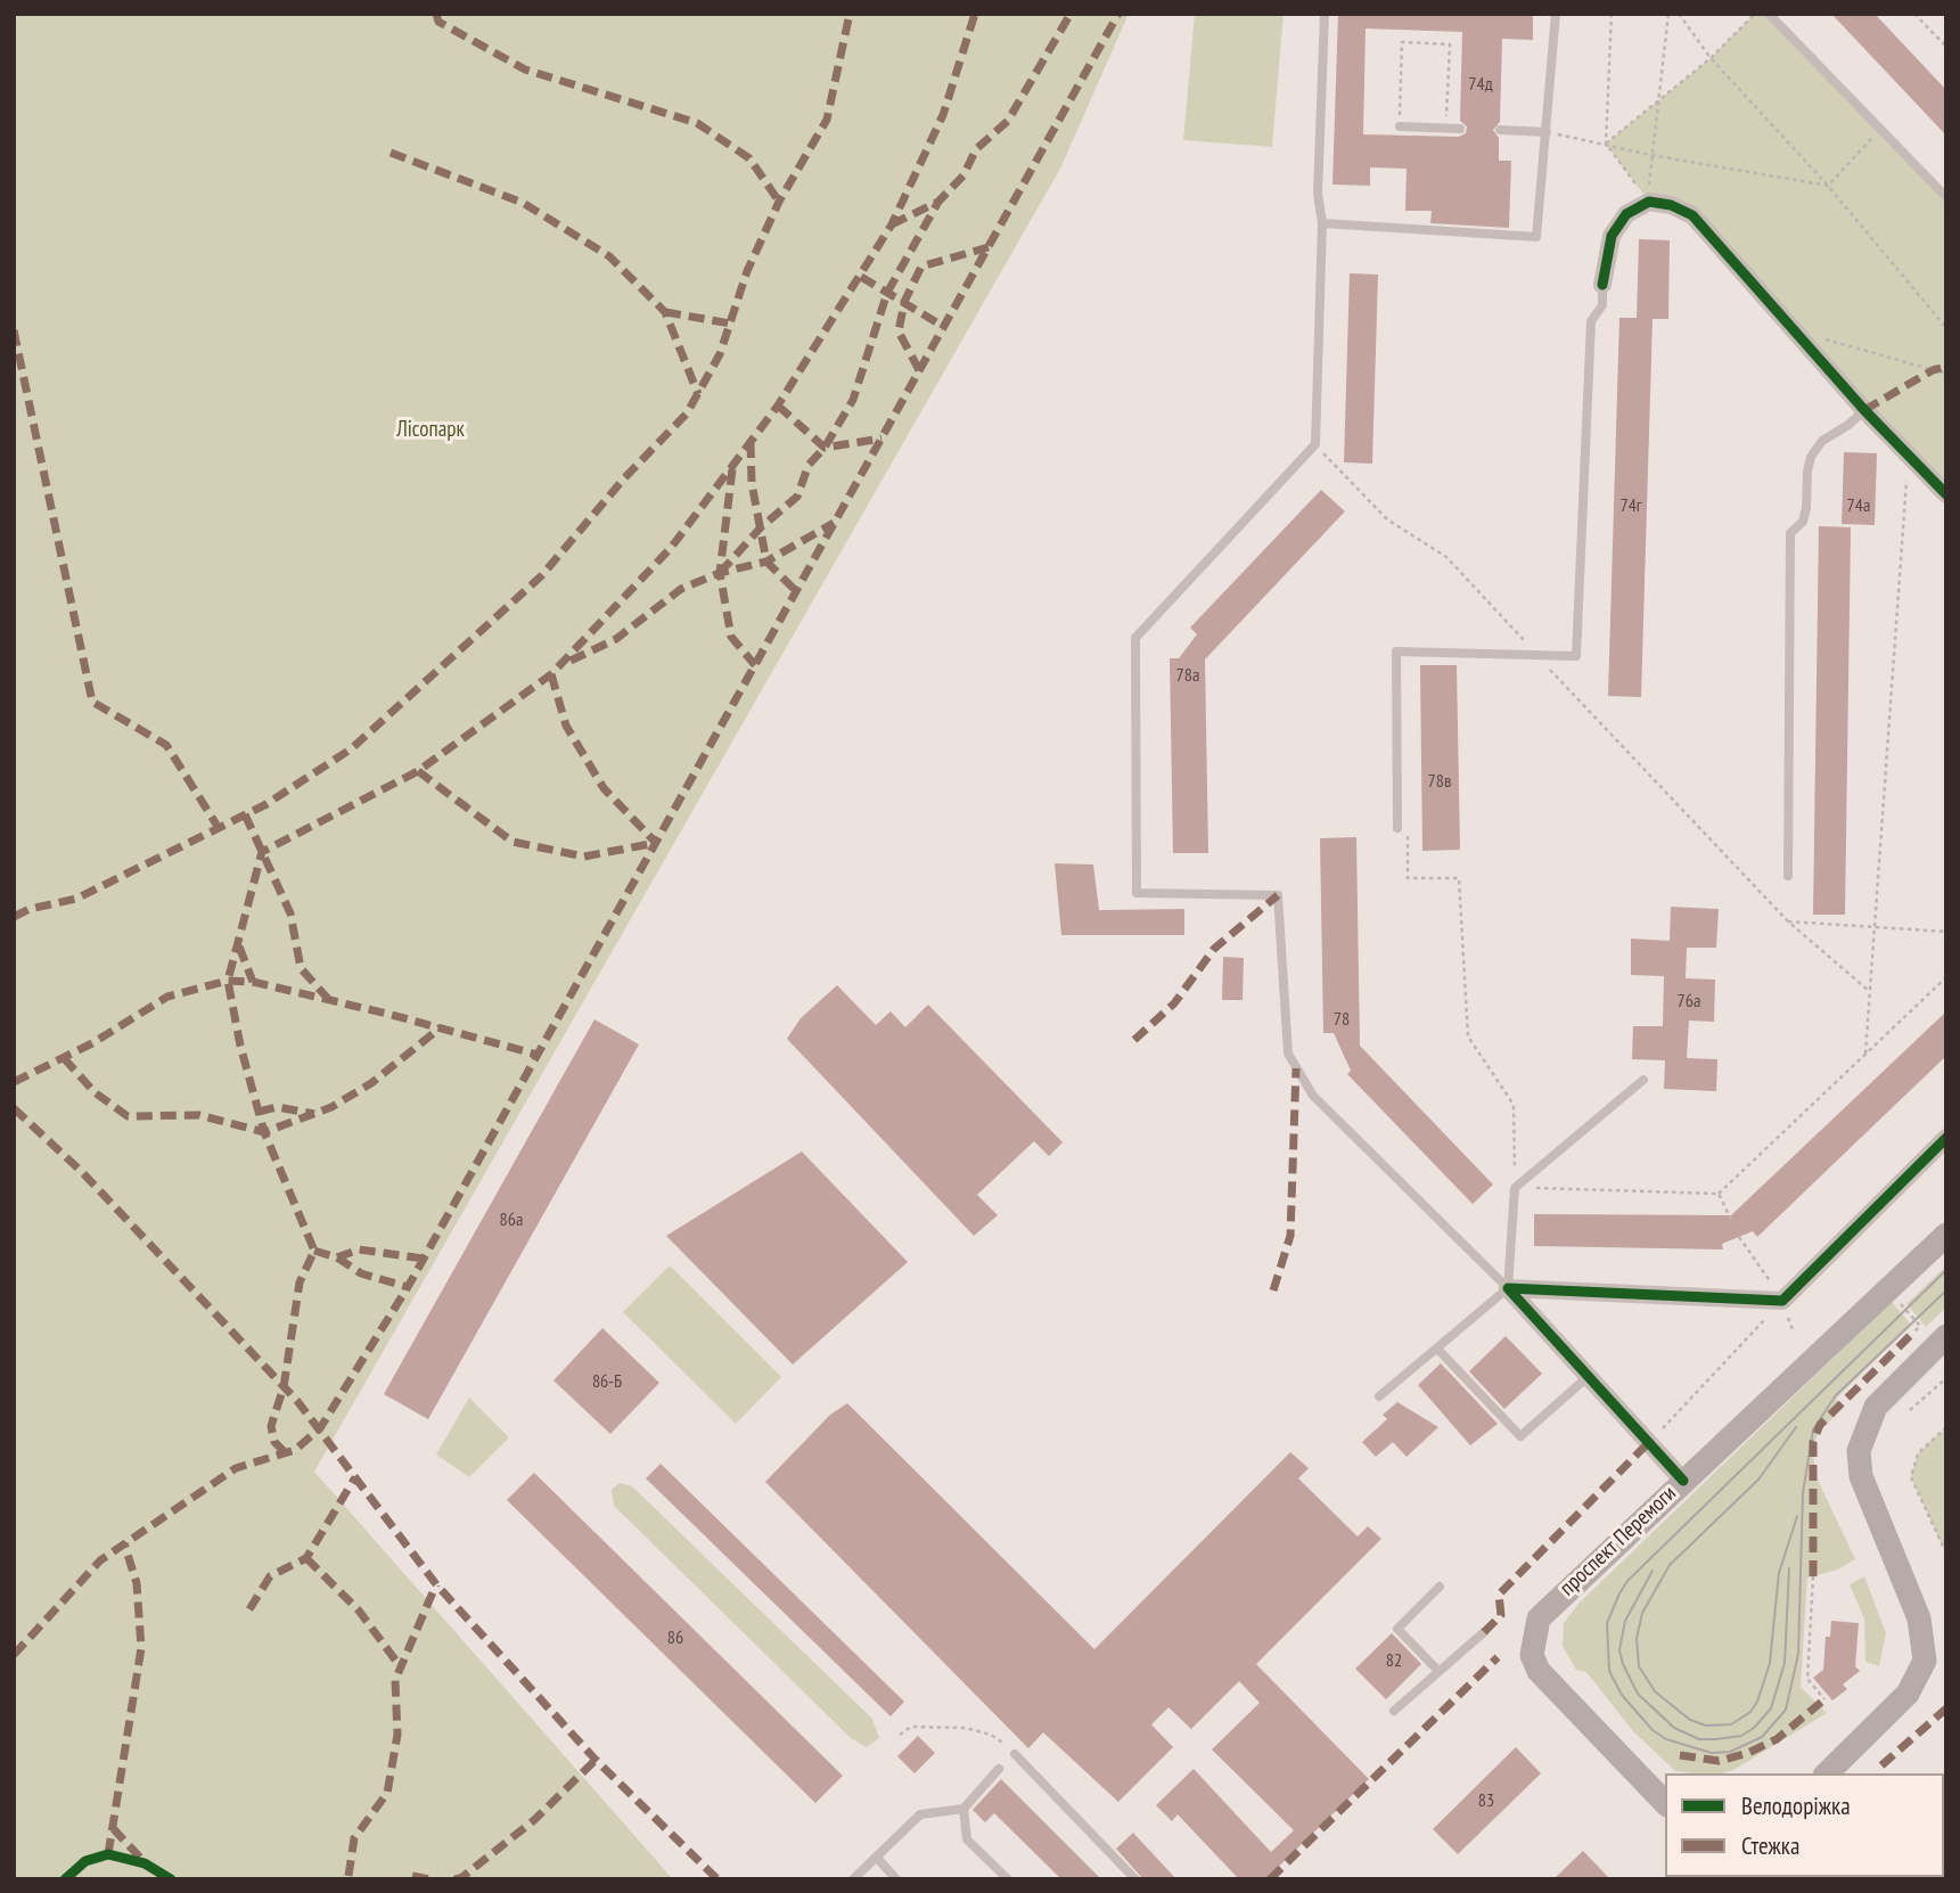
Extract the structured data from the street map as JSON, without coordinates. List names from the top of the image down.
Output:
{
  "streets": {
    "main road": ["проспект Перемоги"]
  },
  "parks": ["Лісопарк"],
  "house_numbers": [
    "74д",
    "74г",
    "74а",
    "78а",
    "78в",
    "76а",
    "78",
    "86а",
    "86-Б",
    "86",
    "82",
    "83"
  ],
  "legend": ["Велодоріжка", "Стежка"]
}
